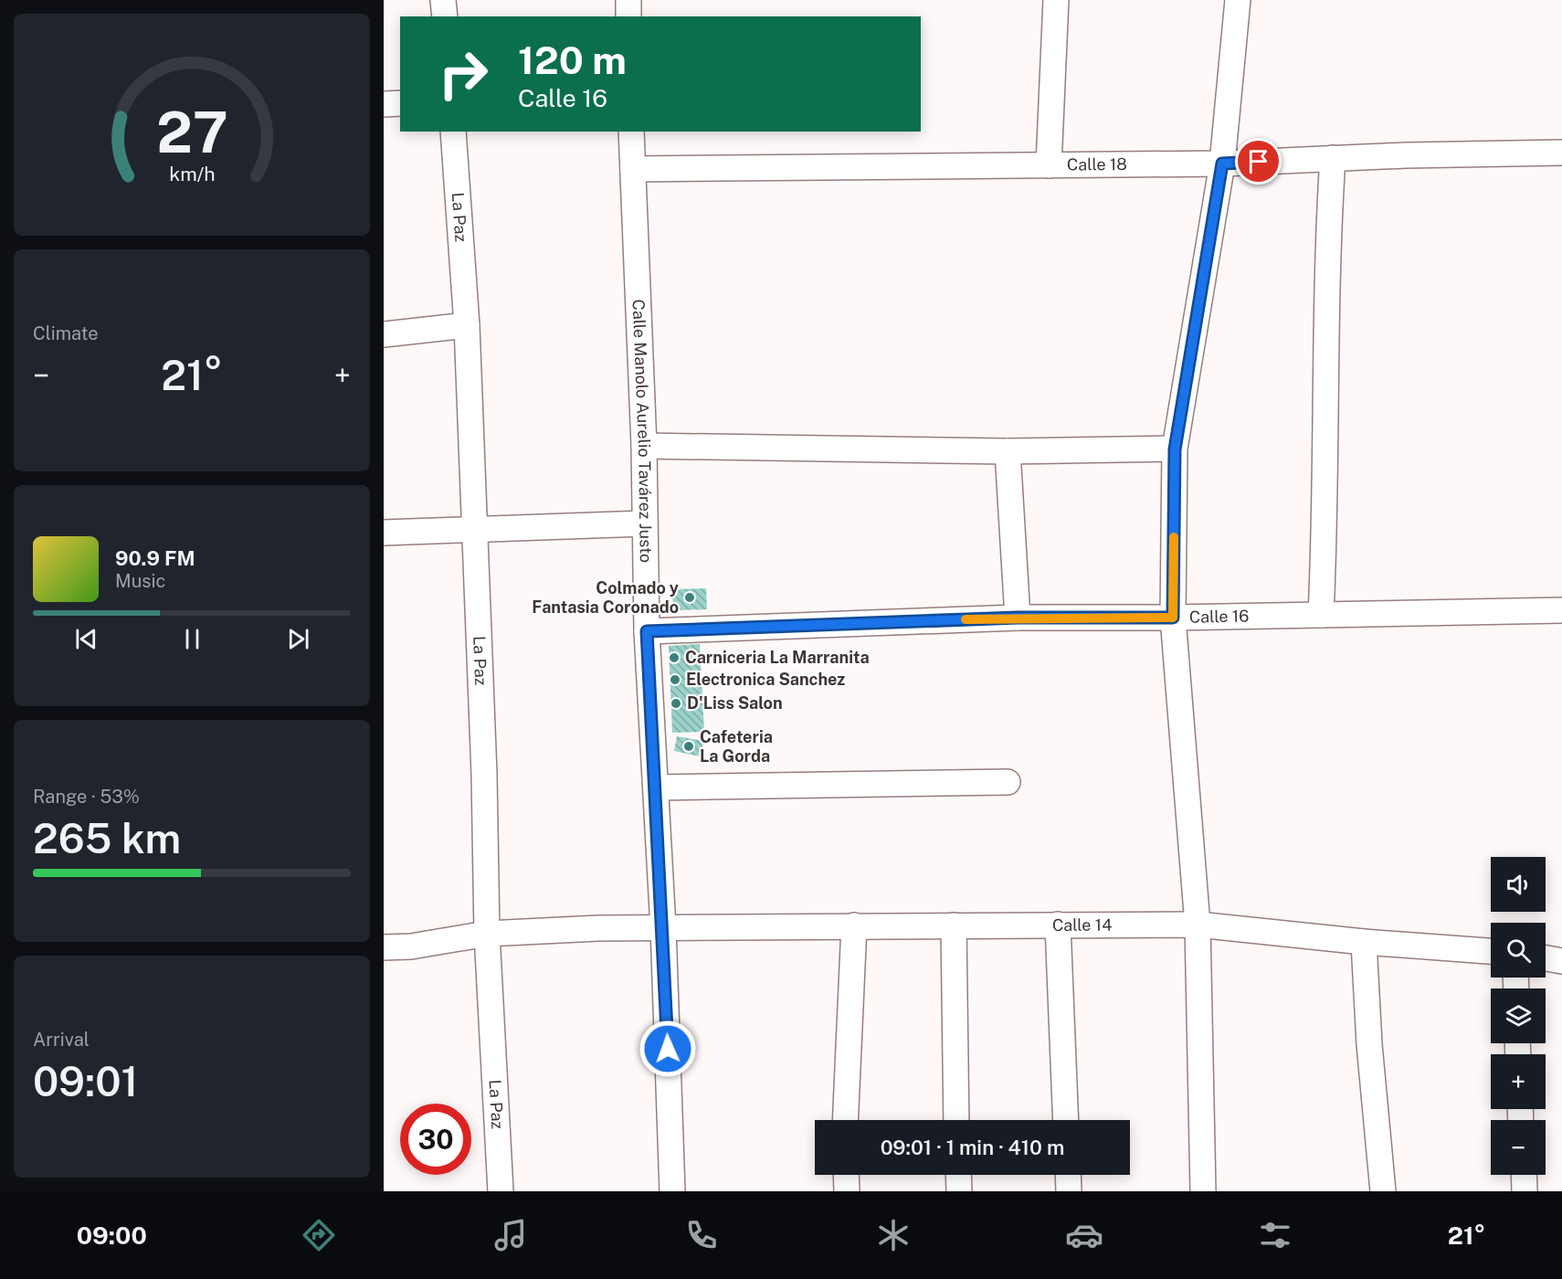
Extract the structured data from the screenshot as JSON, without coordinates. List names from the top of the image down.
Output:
{
  "streets": {
    "street": [
      "Calle 18",
      "La Paz",
      "Calle Manolo Aurelio Tavárez Justo",
      "Calle 16",
      "Calle 14"
    ]
  },
  "crossings": [
    ["Calle 18", "Calle Manolo Aurelio Tavárez Justo"],
    ["La Paz", "Calle 14"],
    ["Calle Manolo Aurelio Tavárez Justo", "Calle 16"],
    ["Calle Manolo Aurelio Tavárez Justo", "Calle 14"]
  ],
  "places": [
    "Colmado y Fantasia Coronado",
    "Carniceria La Marranita",
    "Electronica Sanchez",
    "D'Liss Salon",
    "Cafeteria La Gorda"
  ],
  "page": {
    "turn": ["120 m", "Calle 16"],
    "tile": [
      "Climate",
      ["Range · 53%", "265 km"],
      ["Arrival", "09:01"]
    ],
    "heat": ["−", "21°", "+"],
    "song": ["90.9 FM", "Music"],
    "map_buttons": ["+", "−"],
    "limit": "30",
    "trip": "09:01 · 1 min · 410 m",
    "tabs": ["09:00", "21°"],
    "gauge": ["27", "km/h"]
  }
}
